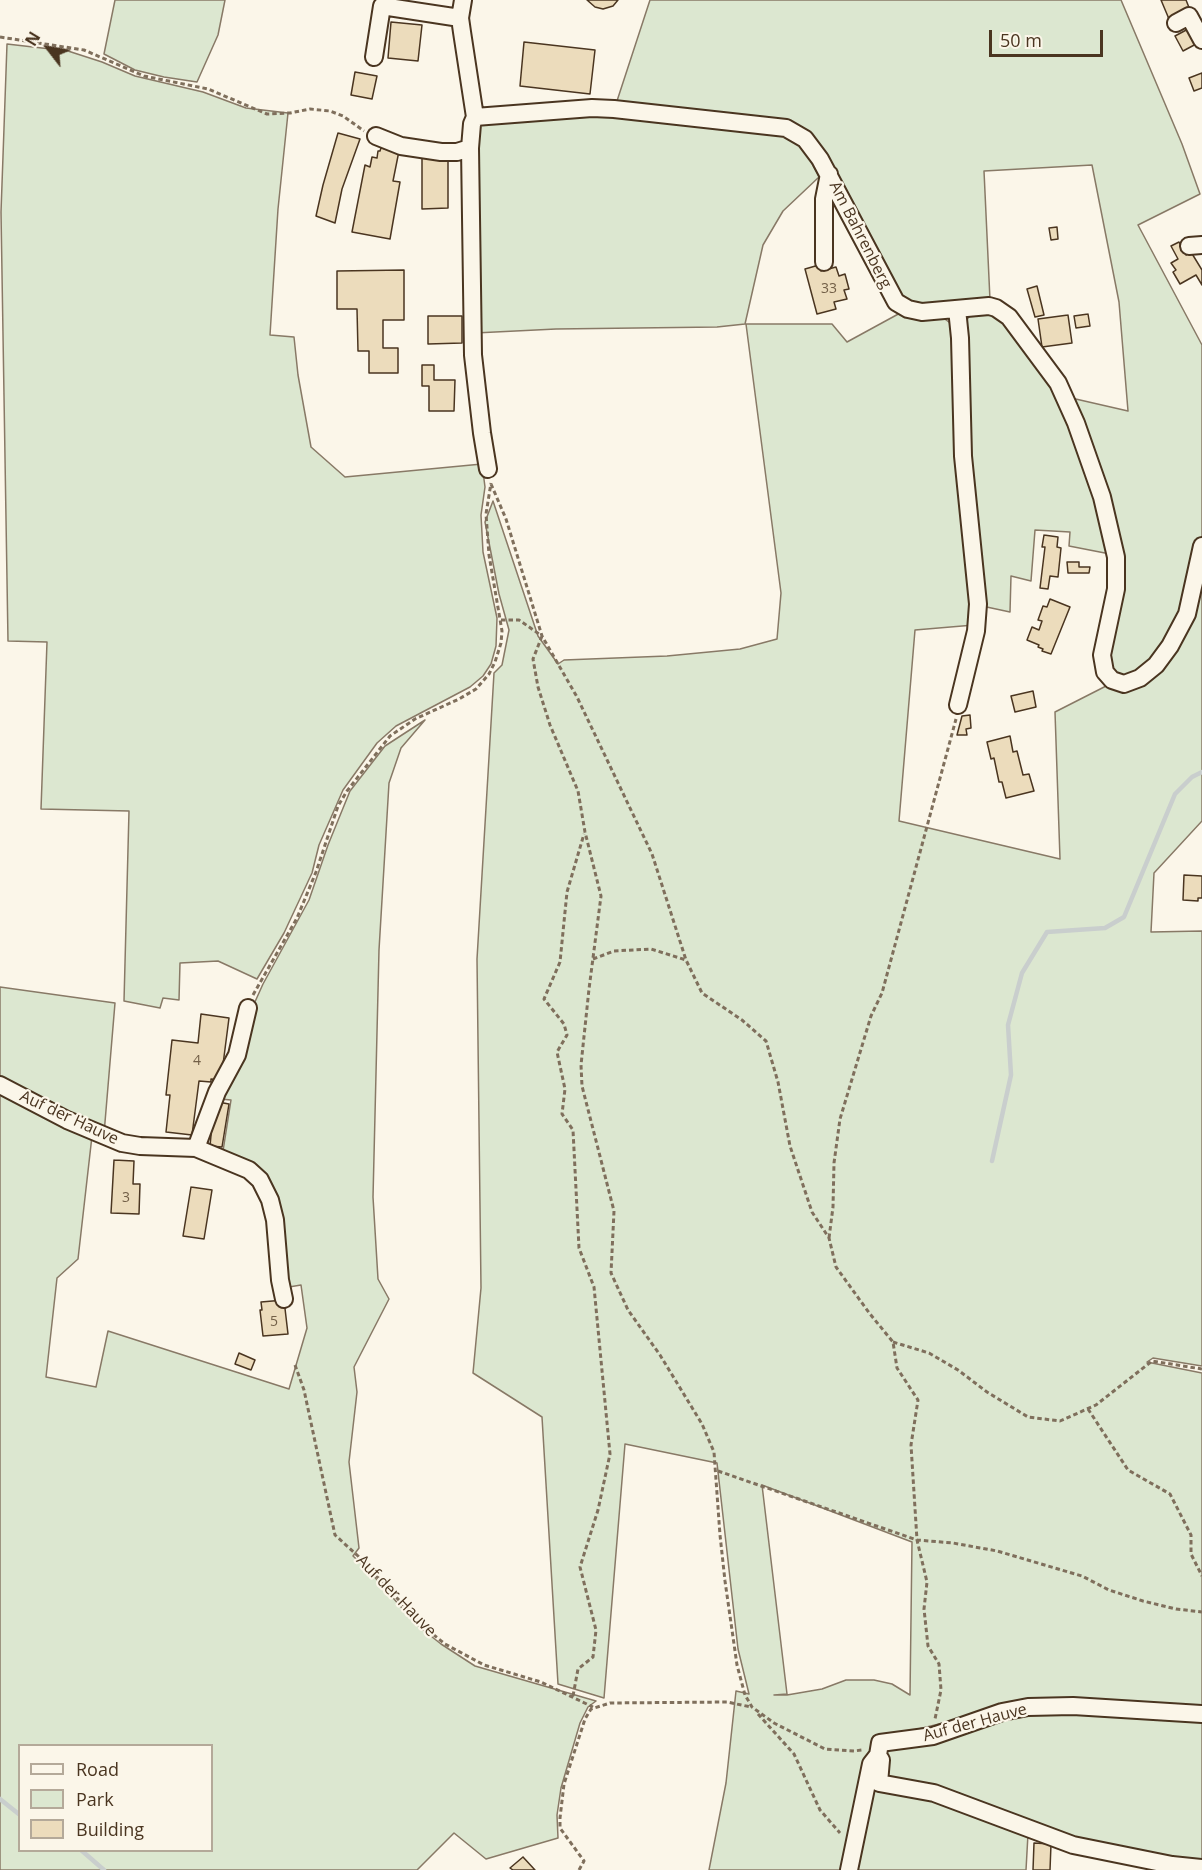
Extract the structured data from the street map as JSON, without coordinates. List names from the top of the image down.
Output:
{
  "streets": {
    "street": ["Am Bahrenberg", "Auf der Hauve"]
  },
  "house_numbers": [
    "33",
    "4",
    "3",
    "5"
  ],
  "legend": ["Road", "Park", "Building"],
  "scale_bar": "50 m",
  "north": "top left"
}
